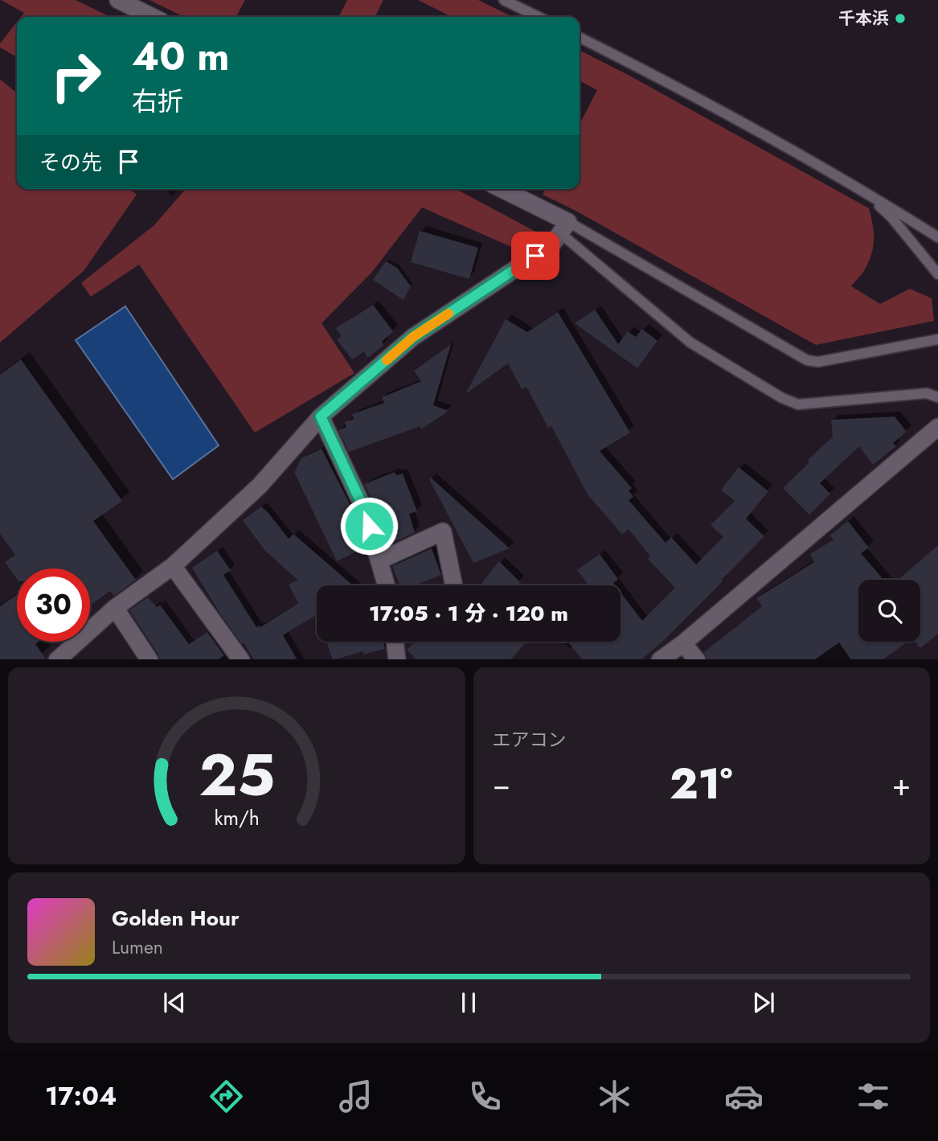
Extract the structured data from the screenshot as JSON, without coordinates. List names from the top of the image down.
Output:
{
  "places": ["千本浜"],
  "page": {
    "turn": ["40 m", "右折"],
    "then": "その先",
    "limit": "30",
    "trip": "17:05 · 1 分 · 120 m",
    "tile": "エアコン",
    "heat": ["−", "21°", "+"],
    "song": ["Golden Hour", "Lumen"],
    "tabs": "17:04",
    "gauge": ["25", "km/h"]
  }
}
